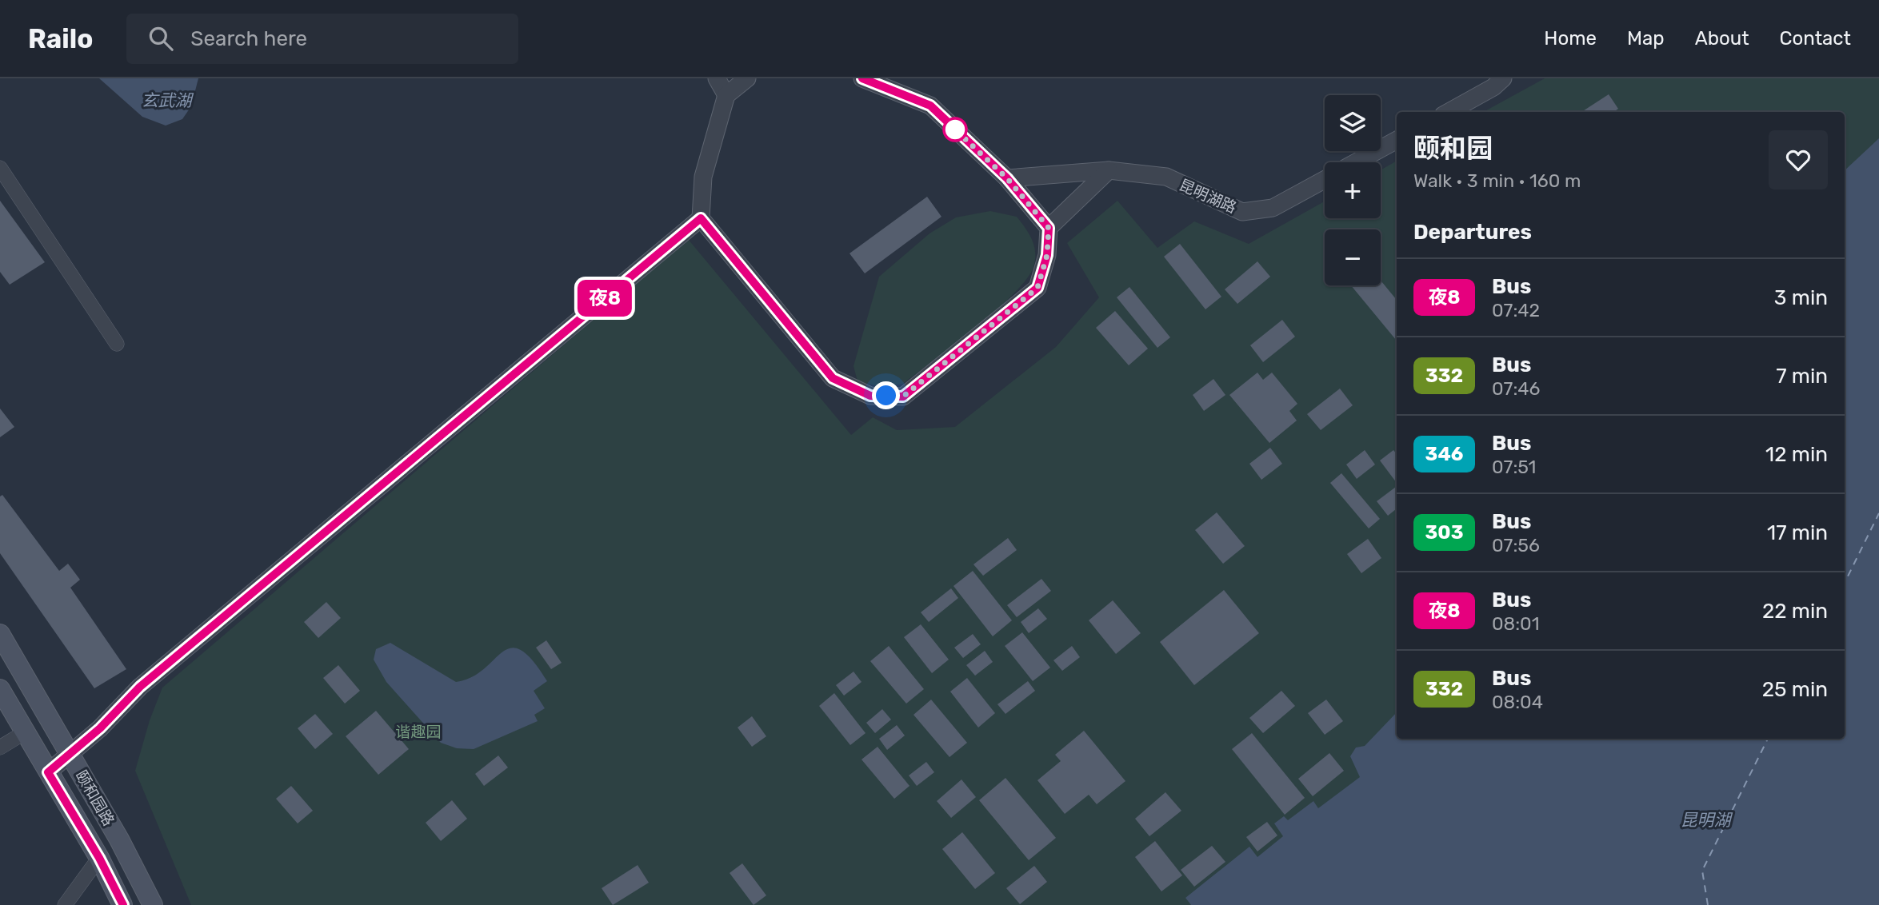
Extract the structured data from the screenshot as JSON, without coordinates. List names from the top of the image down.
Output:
{
  "streets": {
    "main road": ["颐和园路"],
    "street": ["昆明湖路"]
  },
  "water": ["玄武湖", "昆明湖"],
  "parks": ["谐趣园"],
  "lines": ["bus line 夜8"],
  "page": {
    "header": "Railo",
    "search": "Search here",
    "nav": [
      "Home",
      "Map",
      "About",
      "Contact"
    ],
    "on_map": "夜8",
    "map_buttons": ["+", "−"],
    "heading": [
      ["颐和园", "Walk · 3 min · 160 m"],
      "Departures"
    ],
    "list": [
      {
        "mark": "夜8",
        "name": "Bus",
        "note": "07:42",
        "value": "3 min"
      },
      {
        "mark": "332",
        "name": "Bus",
        "note": "07:46",
        "value": "7 min"
      },
      {
        "mark": "346",
        "name": "Bus",
        "note": "07:51",
        "value": "12 min"
      },
      {
        "mark": "303",
        "name": "Bus",
        "note": "07:56",
        "value": "17 min"
      },
      {
        "mark": "夜8",
        "name": "Bus",
        "note": "08:01",
        "value": "22 min"
      },
      {
        "mark": "332",
        "name": "Bus",
        "note": "08:04",
        "value": "25 min"
      }
    ]
  }
}
